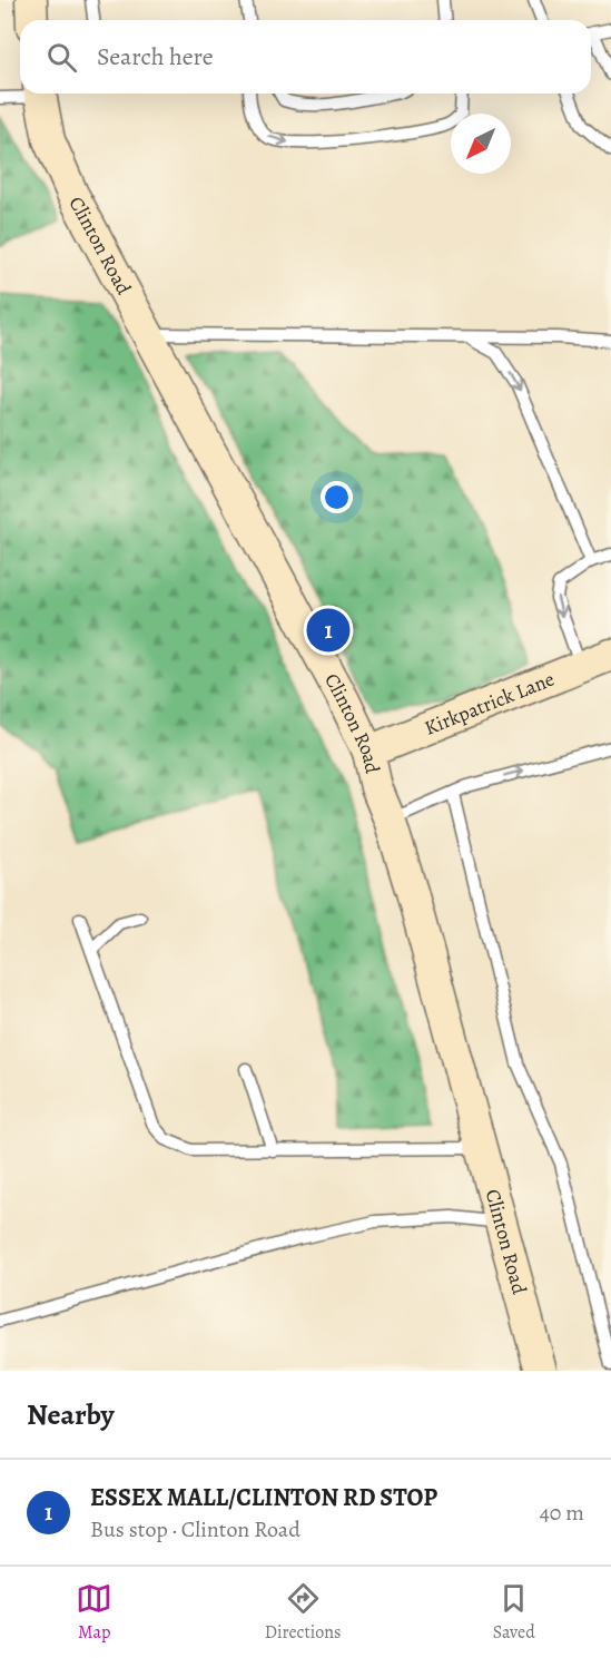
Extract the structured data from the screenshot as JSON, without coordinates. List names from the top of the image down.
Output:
{
  "streets": {
    "street": ["Clinton Road", "Kirkpatrick Lane"]
  },
  "crossings": [
    ["Clinton Road", "Kirkpatrick Lane"]
  ],
  "north": "bottom left",
  "page": {
    "search": "Search here",
    "pins": "1",
    "heading": "Nearby",
    "list": [
      {
        "mark": "1",
        "name": "ESSEX MALL/CLINTON RD STOP",
        "note": "Bus stop · Clinton Road",
        "value": "40 m"
      }
    ],
    "nav": ["Map", "Directions", "Saved"]
  }
}
